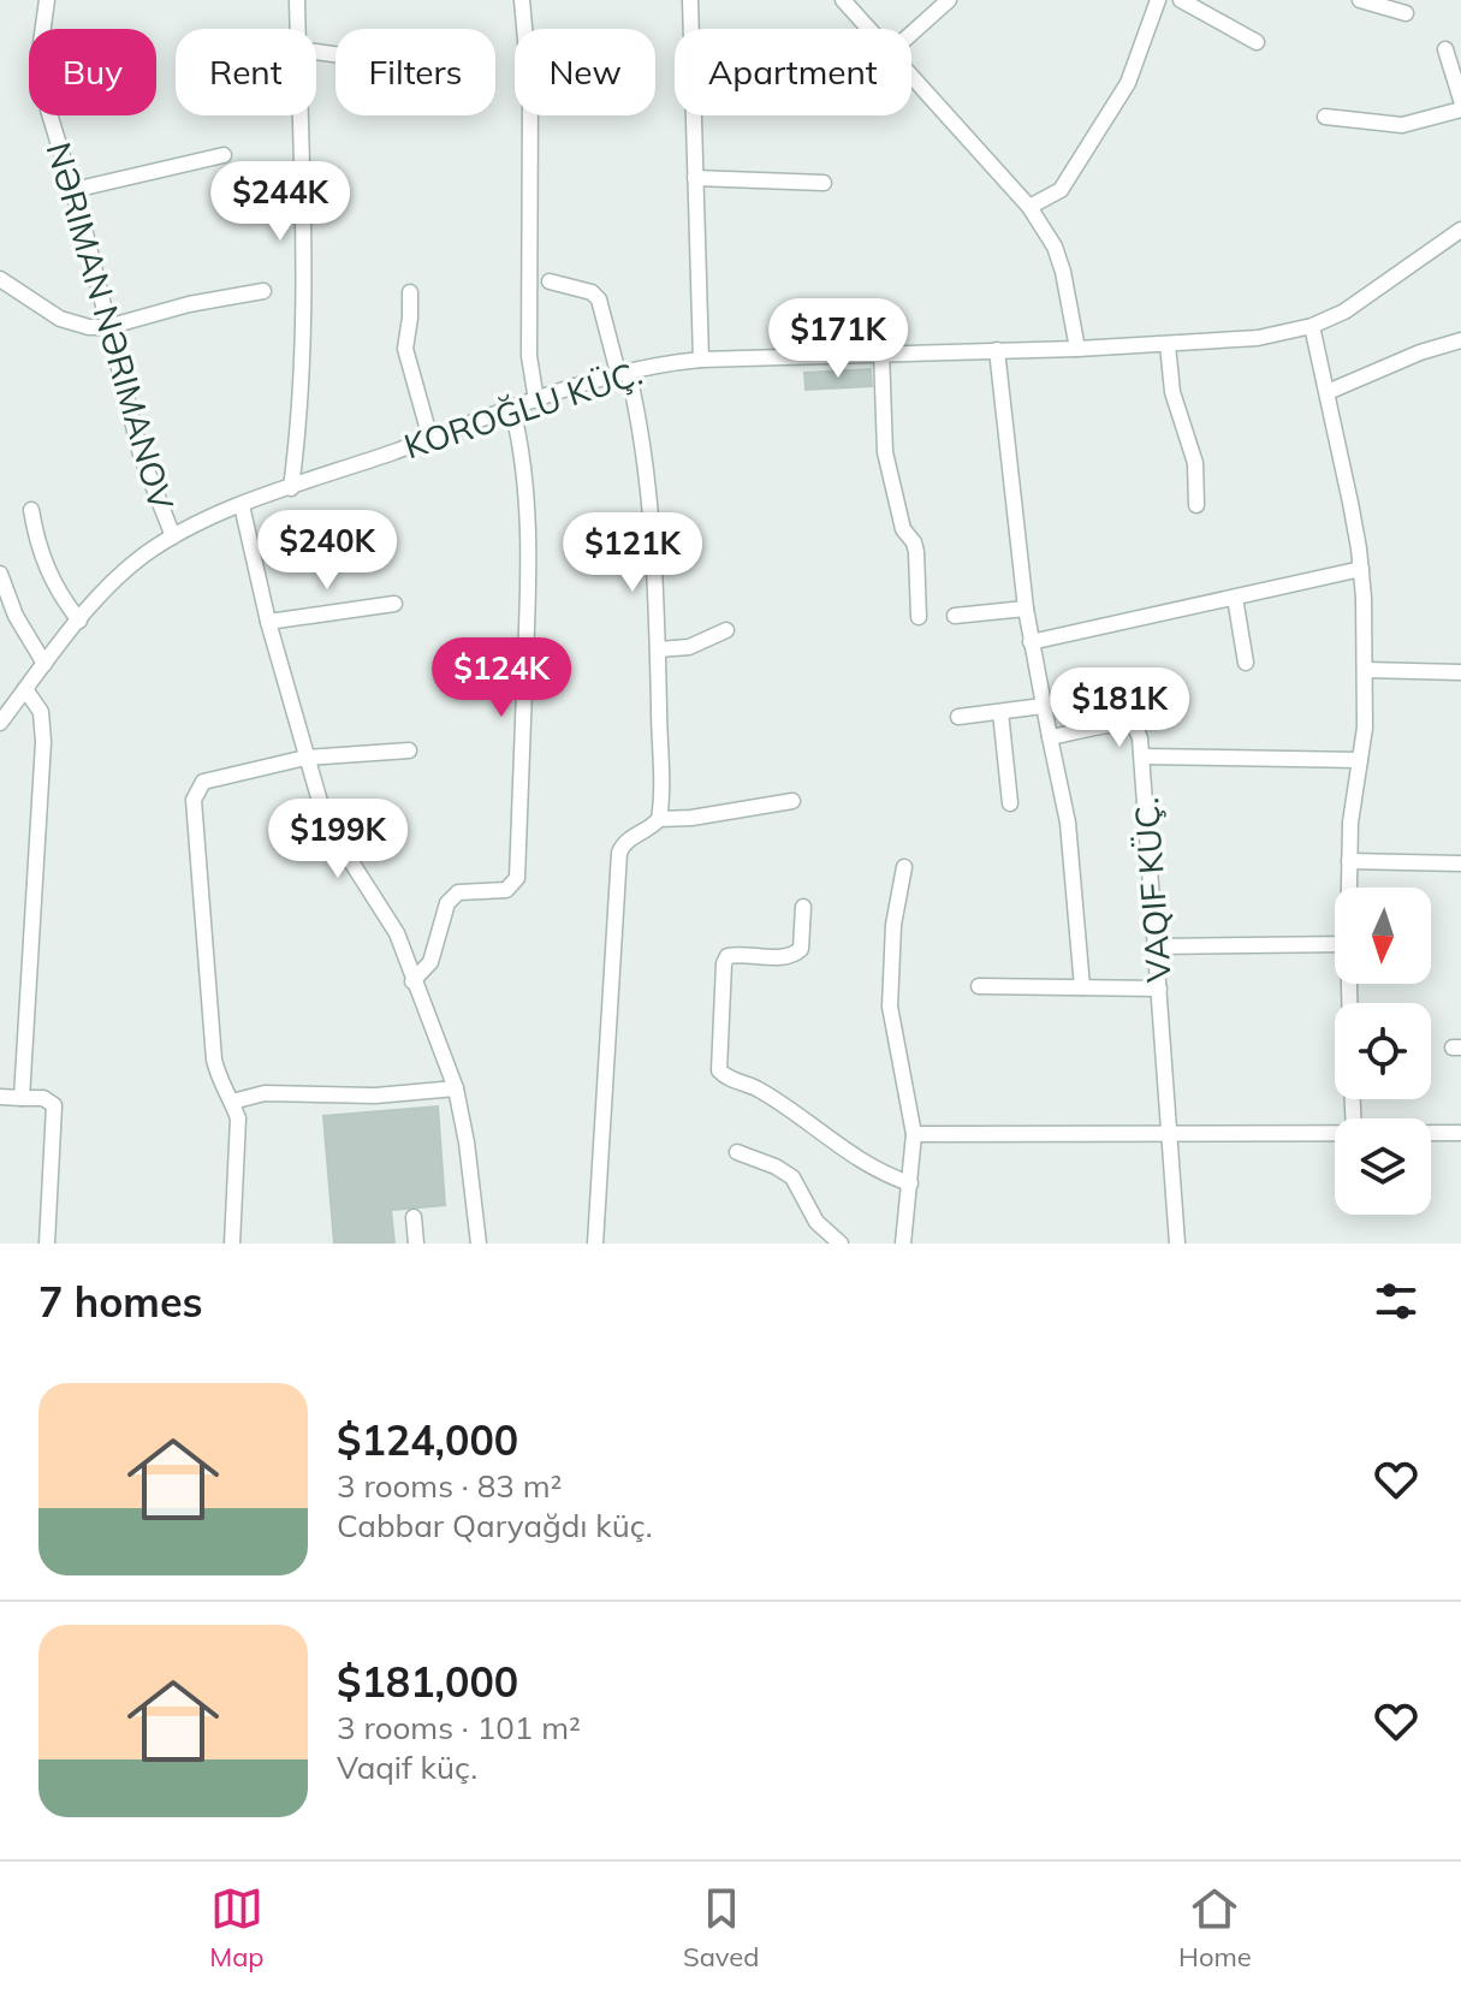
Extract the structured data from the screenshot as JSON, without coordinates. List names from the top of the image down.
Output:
{
  "streets": {
    "street": ["NƏRIMAN NƏRIMANOV", "KOROĞLU KÜÇ.", "VAQIF KÜÇ."]
  },
  "crossings": [
    ["NƏRIMAN NƏRIMANOV", "KOROĞLU KÜÇ."]
  ],
  "north": "bottom",
  "page": {
    "chip": [
      "Buy",
      "Rent",
      "Filters",
      "New",
      "Apartment"
    ],
    "price": [
      "$244K",
      "$171K",
      "$240K",
      "$121K",
      "$124K",
      "$181K",
      "$199K"
    ],
    "heading": "7 homes",
    "list": [
      {
        "name": "$124,000",
        "note": "3 rooms · 83 m² · Cabbar Qaryağdı küç."
      },
      {
        "name": "$181,000",
        "note": "3 rooms · 101 m² · Vaqif küç."
      }
    ],
    "tabs": ["Map", "Saved", "Home"]
  }
}
